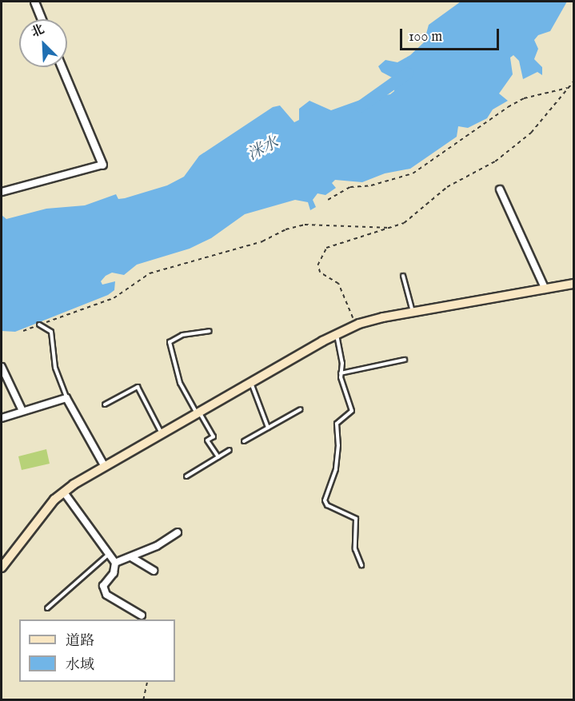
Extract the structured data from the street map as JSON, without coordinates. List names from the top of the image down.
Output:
{
  "water": ["洣水"],
  "legend": ["道路", "水域"],
  "scale_bar": "100 m",
  "north": "top left"
}
